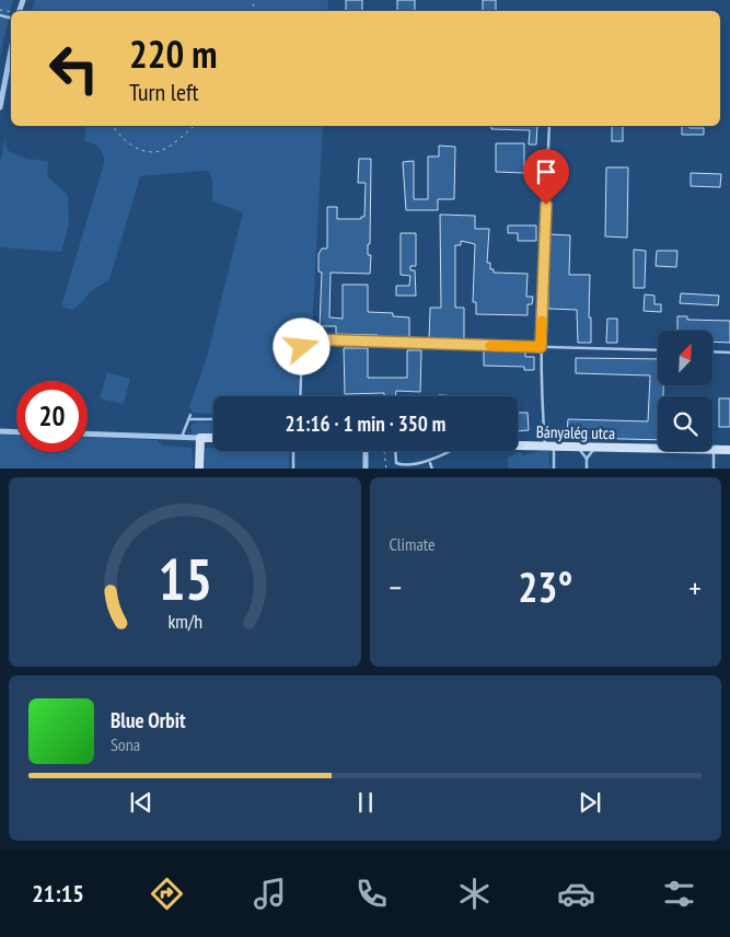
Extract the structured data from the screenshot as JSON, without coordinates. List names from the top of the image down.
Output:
{
  "streets": {
    "street": ["Bányalég utca"]
  },
  "north": "top right",
  "page": {
    "turn": ["220 m", "Turn left"],
    "limit": "20",
    "trip": "21:16 · 1 min · 350 m",
    "tile": "Climate",
    "heat": ["−", "23°", "+"],
    "song": ["Blue Orbit", "Sona"],
    "tabs": "21:15",
    "gauge": ["15", "km/h"]
  }
}
